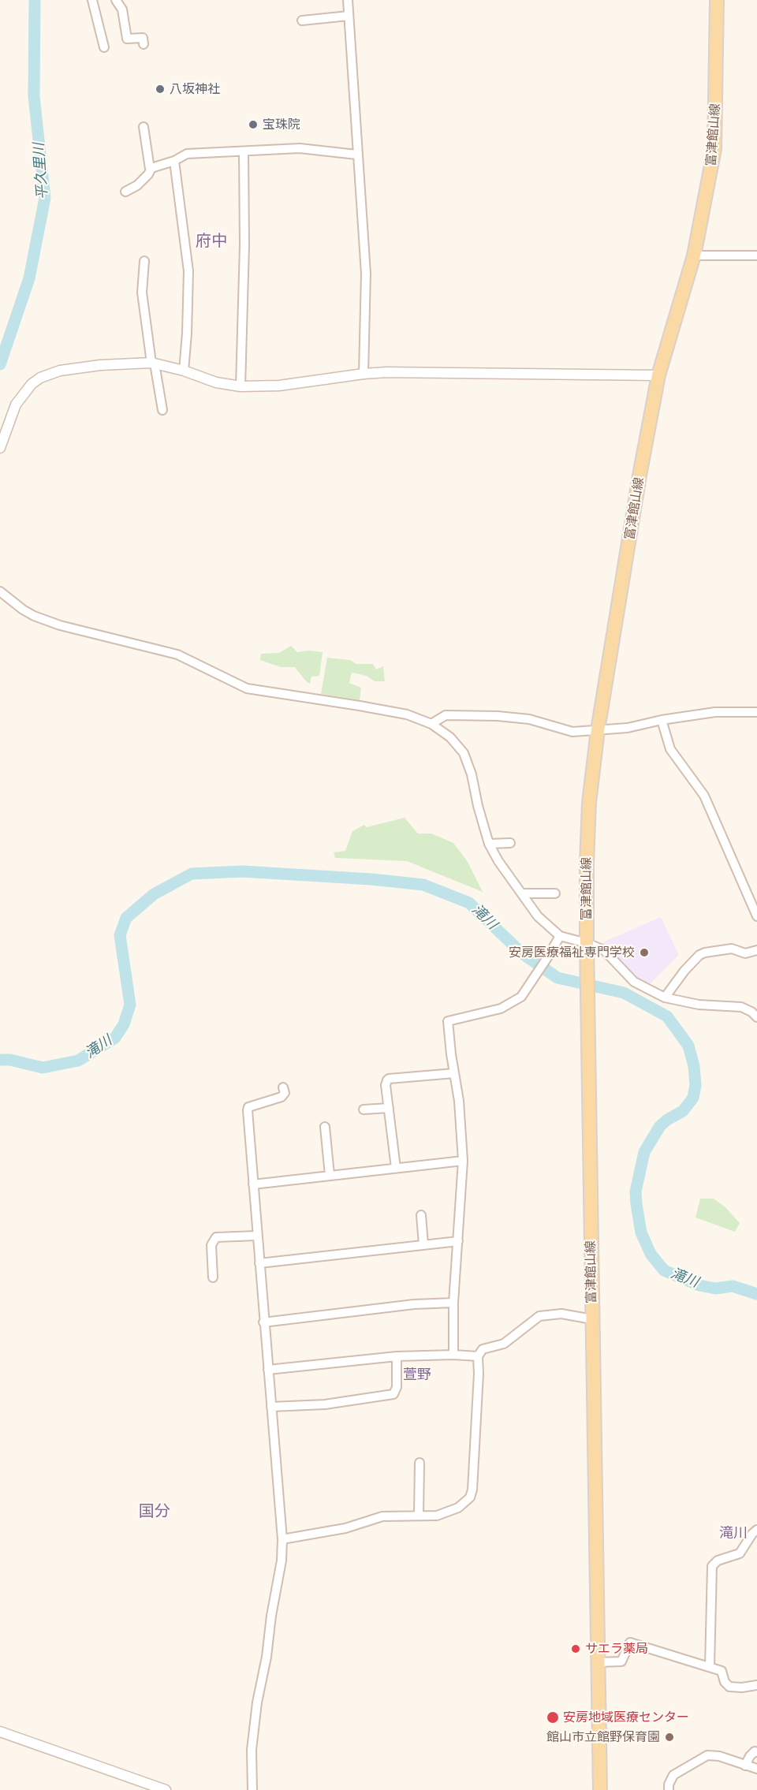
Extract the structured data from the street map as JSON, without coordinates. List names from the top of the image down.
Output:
{
  "streets": {
    "main road": ["富津館山線"]
  },
  "districts": [
    "府中",
    "萱野",
    "国分",
    "滝川"
  ],
  "water": ["平久里川", "滝川"],
  "places": [
    "八坂神社",
    "宝珠院",
    "安房医療福祉専門学校",
    "サエラ薬局",
    "安房地域医療センター",
    "館山市立館野保育園"
  ]
}
